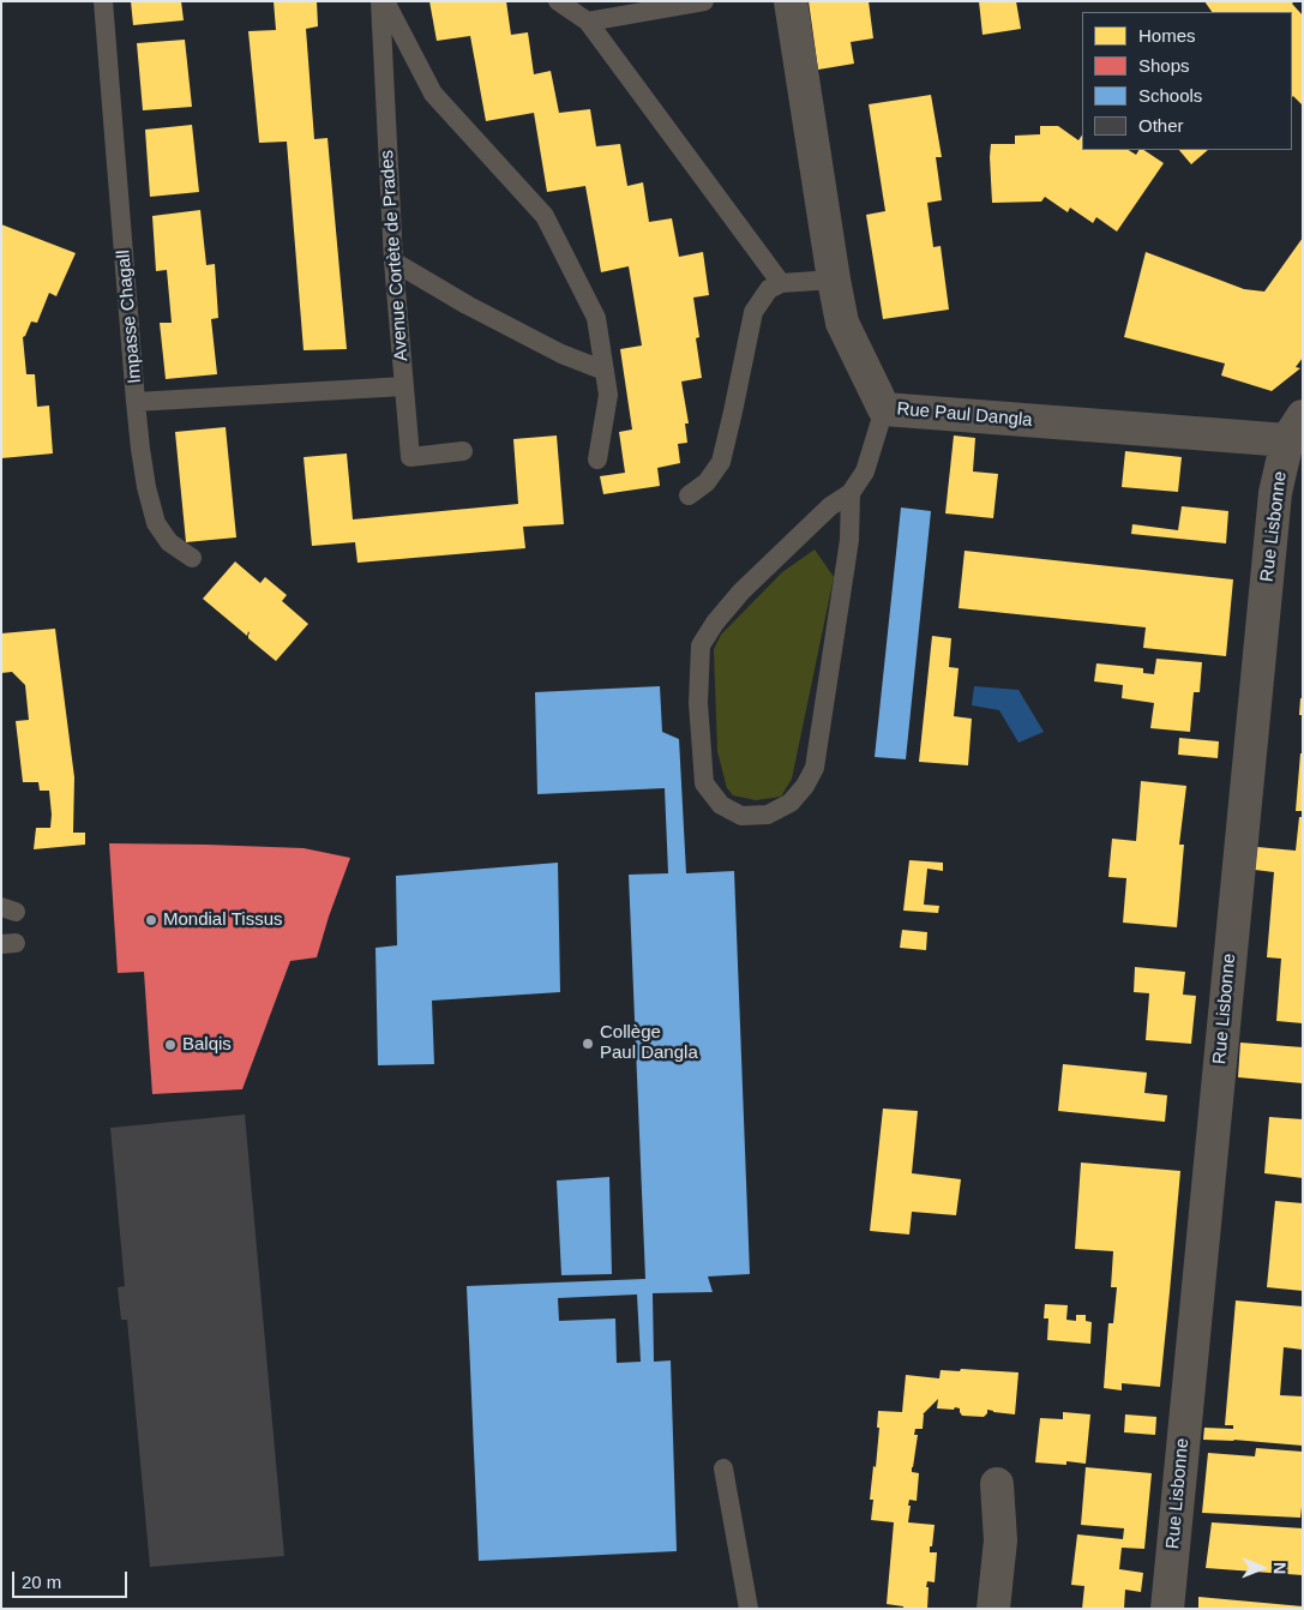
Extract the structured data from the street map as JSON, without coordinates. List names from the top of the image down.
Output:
{
  "streets": {
    "street": ["Rue Paul Dangla", "Rue Lisbonne"],
    "lane": ["Avenue Cortète de Prades", "Impasse Chagall"]
  },
  "crossings": [
    ["Avenue Cortète de Prades", "Impasse Chagall"],
    ["Rue Paul Dangla", "Rue Lisbonne"]
  ],
  "places": ["Mondial Tissus", "Collège Paul Dangla", "Balqis"],
  "legend": [
    "Homes",
    "Shops",
    "Schools",
    "Other"
  ],
  "scale_bar": "20 m",
  "north": "right"
}
